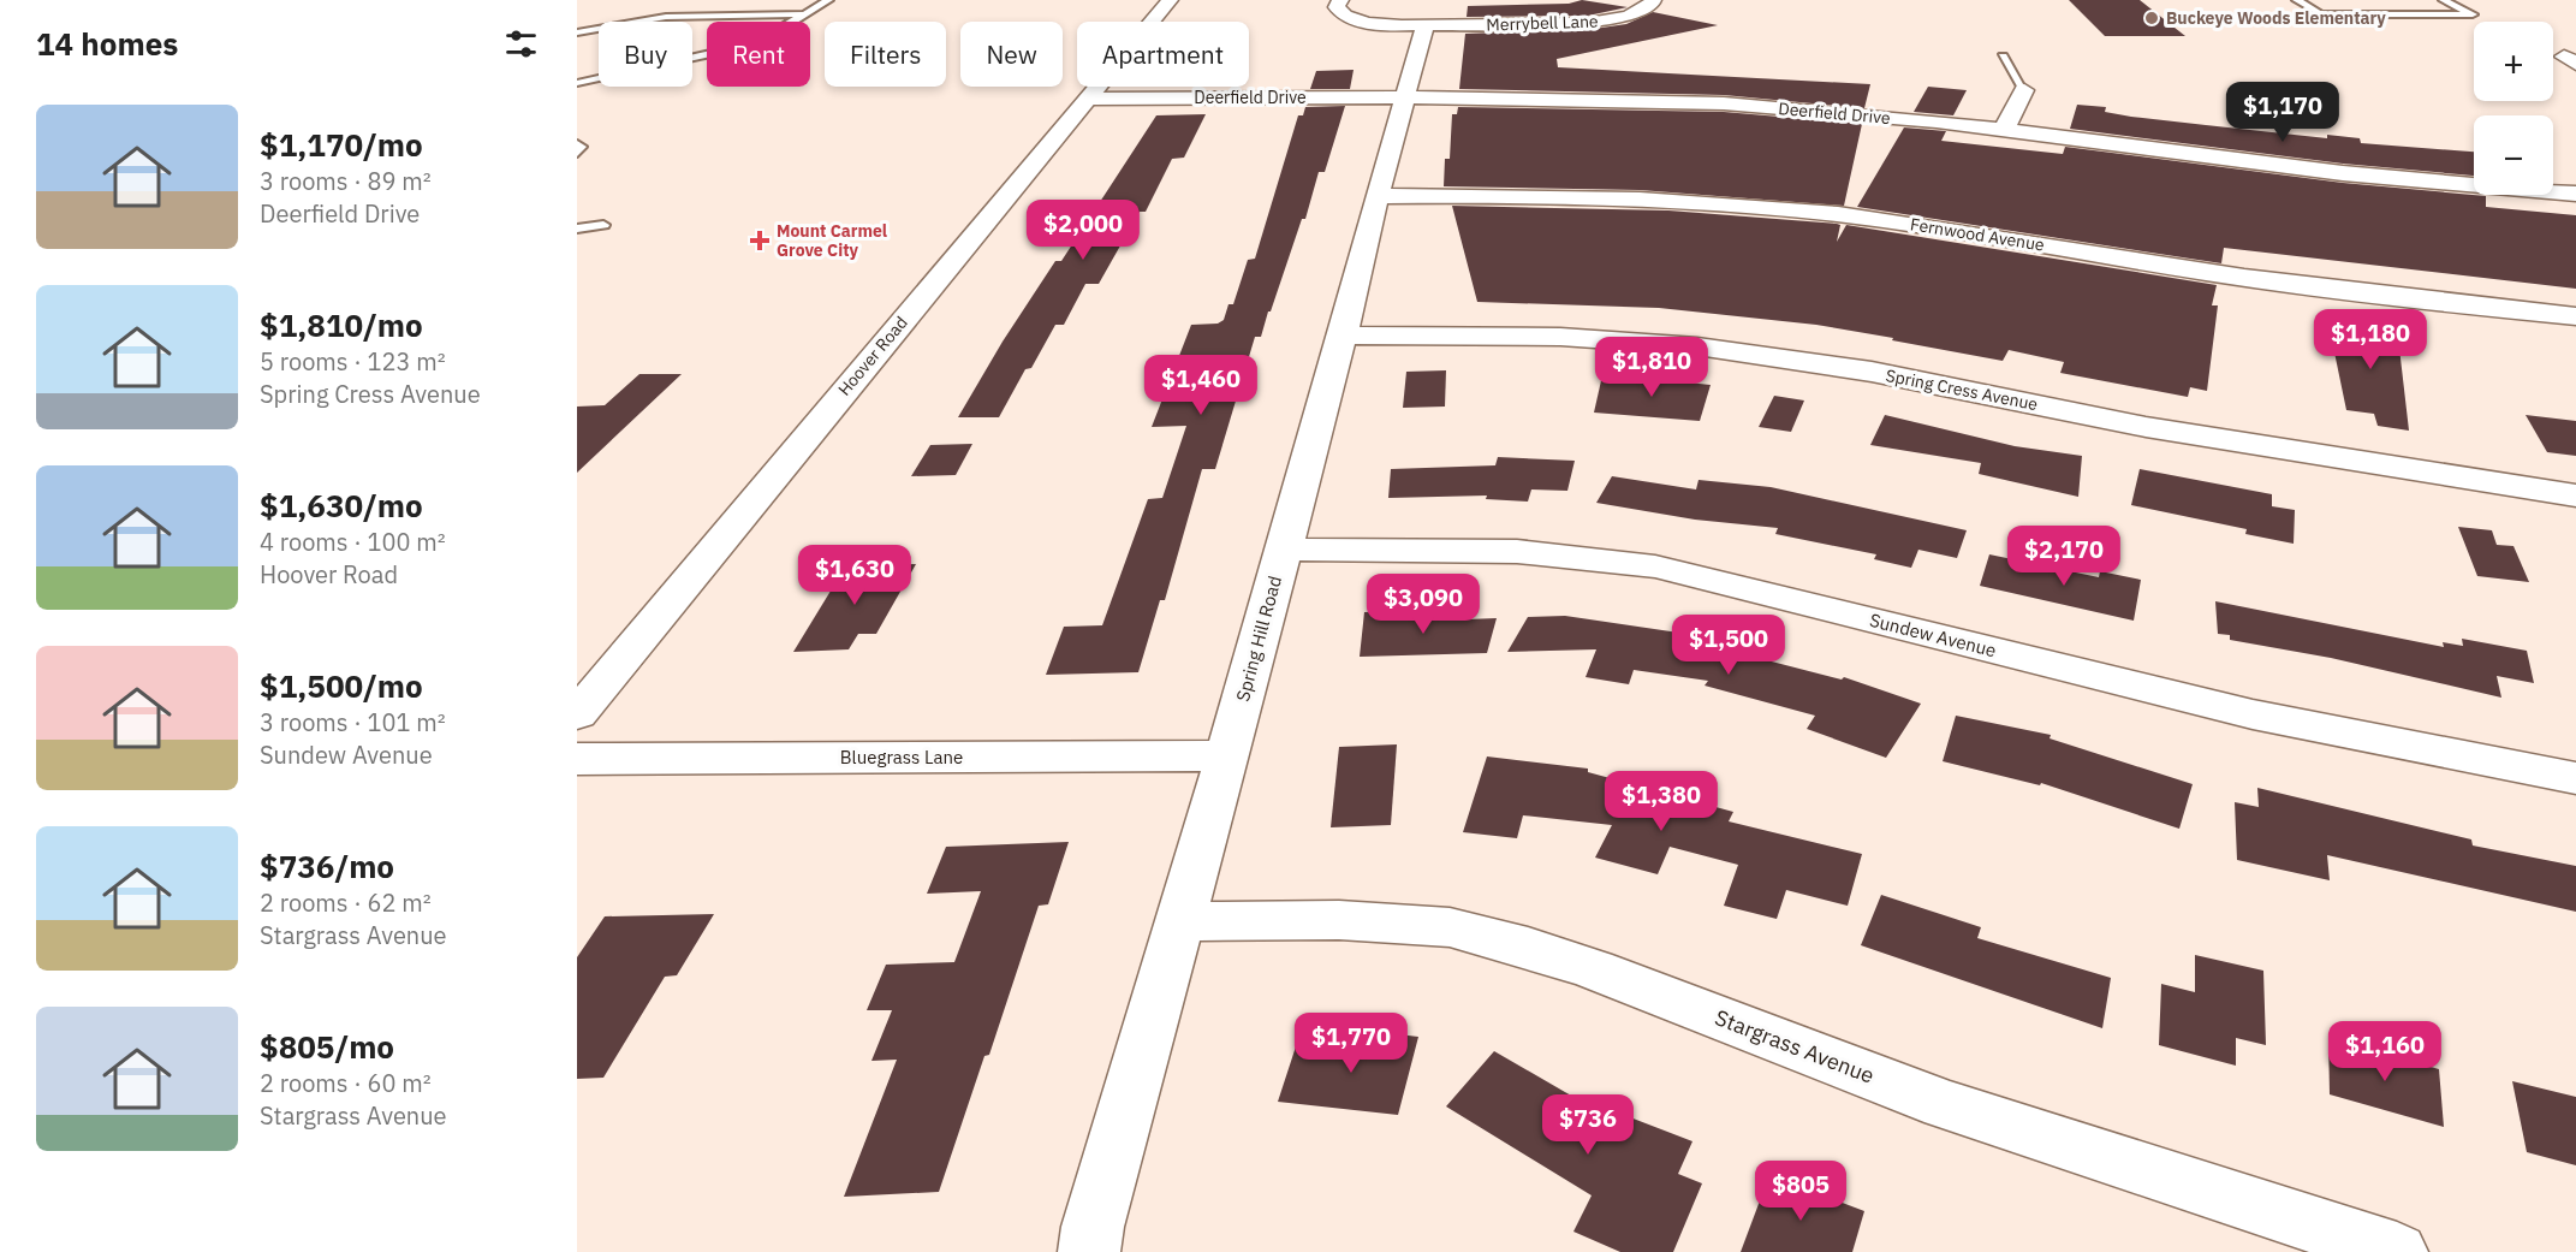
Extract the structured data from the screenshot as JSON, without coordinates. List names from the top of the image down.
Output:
{
  "streets": {
    "street": [
      "Merrybell Lane",
      "Deerfield Drive",
      "Fernwood Avenue",
      "Hoover Road",
      "Spring Cress Avenue",
      "Sundew Avenue",
      "Spring Hill Road",
      "Bluegrass Lane",
      "Stargrass Avenue"
    ]
  },
  "crossings": [
    ["Merrybell Lane", "Spring Hill Road"],
    ["Deerfield Drive", "Hoover Road"],
    ["Deerfield Drive", "Spring Hill Road"],
    ["Fernwood Avenue", "Spring Hill Road"],
    ["Spring Cress Avenue", "Spring Hill Road"],
    ["Sundew Avenue", "Spring Hill Road"],
    ["Spring Hill Road", "Bluegrass Lane"],
    ["Spring Hill Road", "Stargrass Avenue"]
  ],
  "places": {
    "other": ["Buckeye Woods Elementary"],
    "health": ["Mount Carmel Grove City"]
  },
  "page": {
    "heading": "14 homes",
    "map_buttons": ["+", "−"],
    "chip": [
      "Buy",
      "Rent",
      "Filters",
      "New",
      "Apartment"
    ],
    "price": [
      "$1,170",
      "$2,000",
      "$1,180",
      "$1,810",
      "$1,460",
      "$2,170",
      "$1,630",
      "$3,090",
      "$1,500",
      "$1,380",
      "$1,770",
      "$1,160",
      "$736",
      "$805"
    ],
    "list": [
      {
        "name": "$1,170/mo",
        "note": "3 rooms · 89 m² · Deerfield Drive"
      },
      {
        "name": "$1,810/mo",
        "note": "5 rooms · 123 m² · Spring Cress Avenue"
      },
      {
        "name": "$1,630/mo",
        "note": "4 rooms · 100 m² · Hoover Road"
      },
      {
        "name": "$1,500/mo",
        "note": "3 rooms · 101 m² · Sundew Avenue"
      },
      {
        "name": "$736/mo",
        "note": "2 rooms · 62 m² · Stargrass Avenue"
      },
      {
        "name": "$805/mo",
        "note": "2 rooms · 60 m² · Stargrass Avenue"
      }
    ]
  }
}
